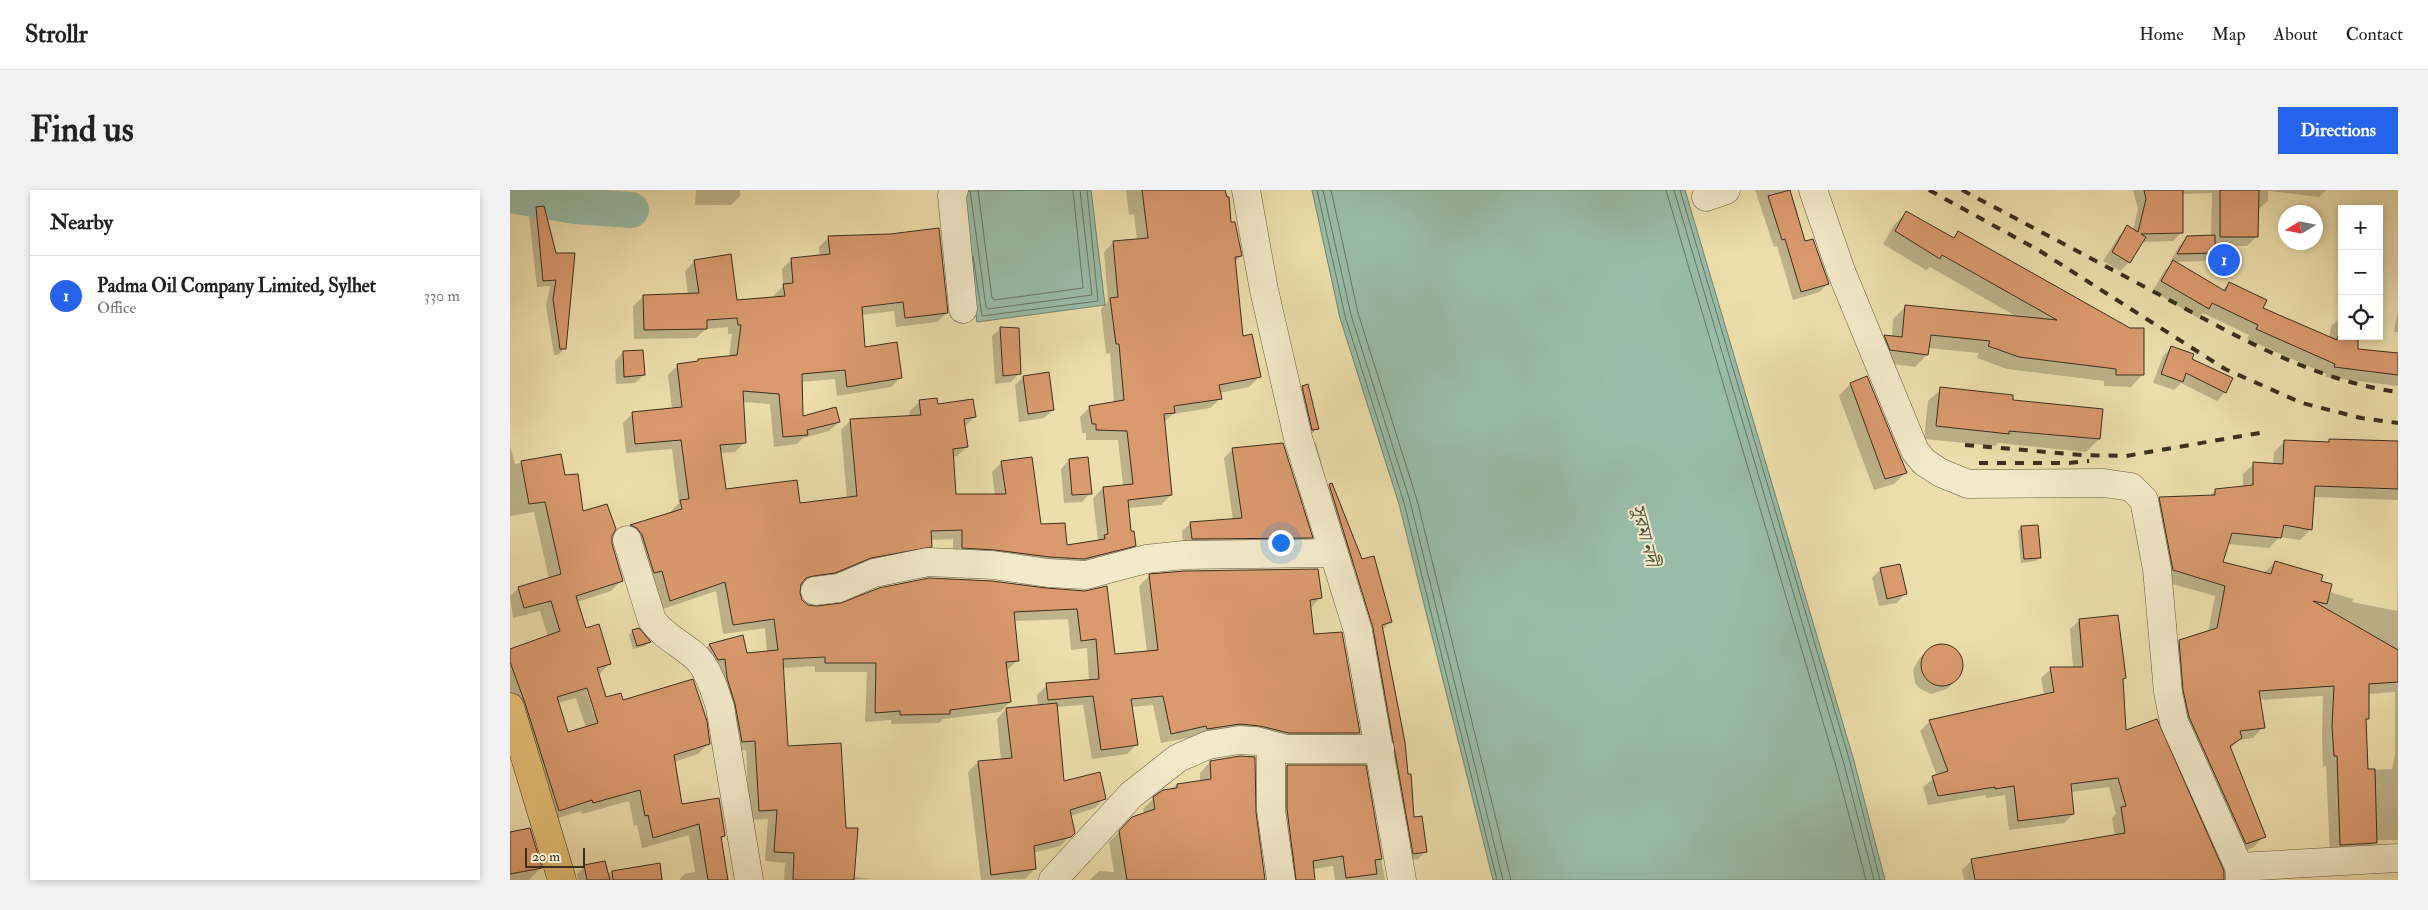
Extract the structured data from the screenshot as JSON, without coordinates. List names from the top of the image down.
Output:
{
  "water": ["সুরমা নদী"],
  "scale_bar": "20 m",
  "north": "left",
  "page": {
    "header": "Strollr",
    "nav": [
      "Home",
      "Map",
      "About",
      "Contact"
    ],
    "buttons": "Directions",
    "title": "Find us",
    "heading": "Nearby",
    "map_buttons": ["+", "−"],
    "pins": "1",
    "list": [
      {
        "mark": "1",
        "name": "Padma Oil Company Limited, Sylhet",
        "note": "Office",
        "value": "330 m"
      }
    ],
    "scale": "20 m"
  }
}
